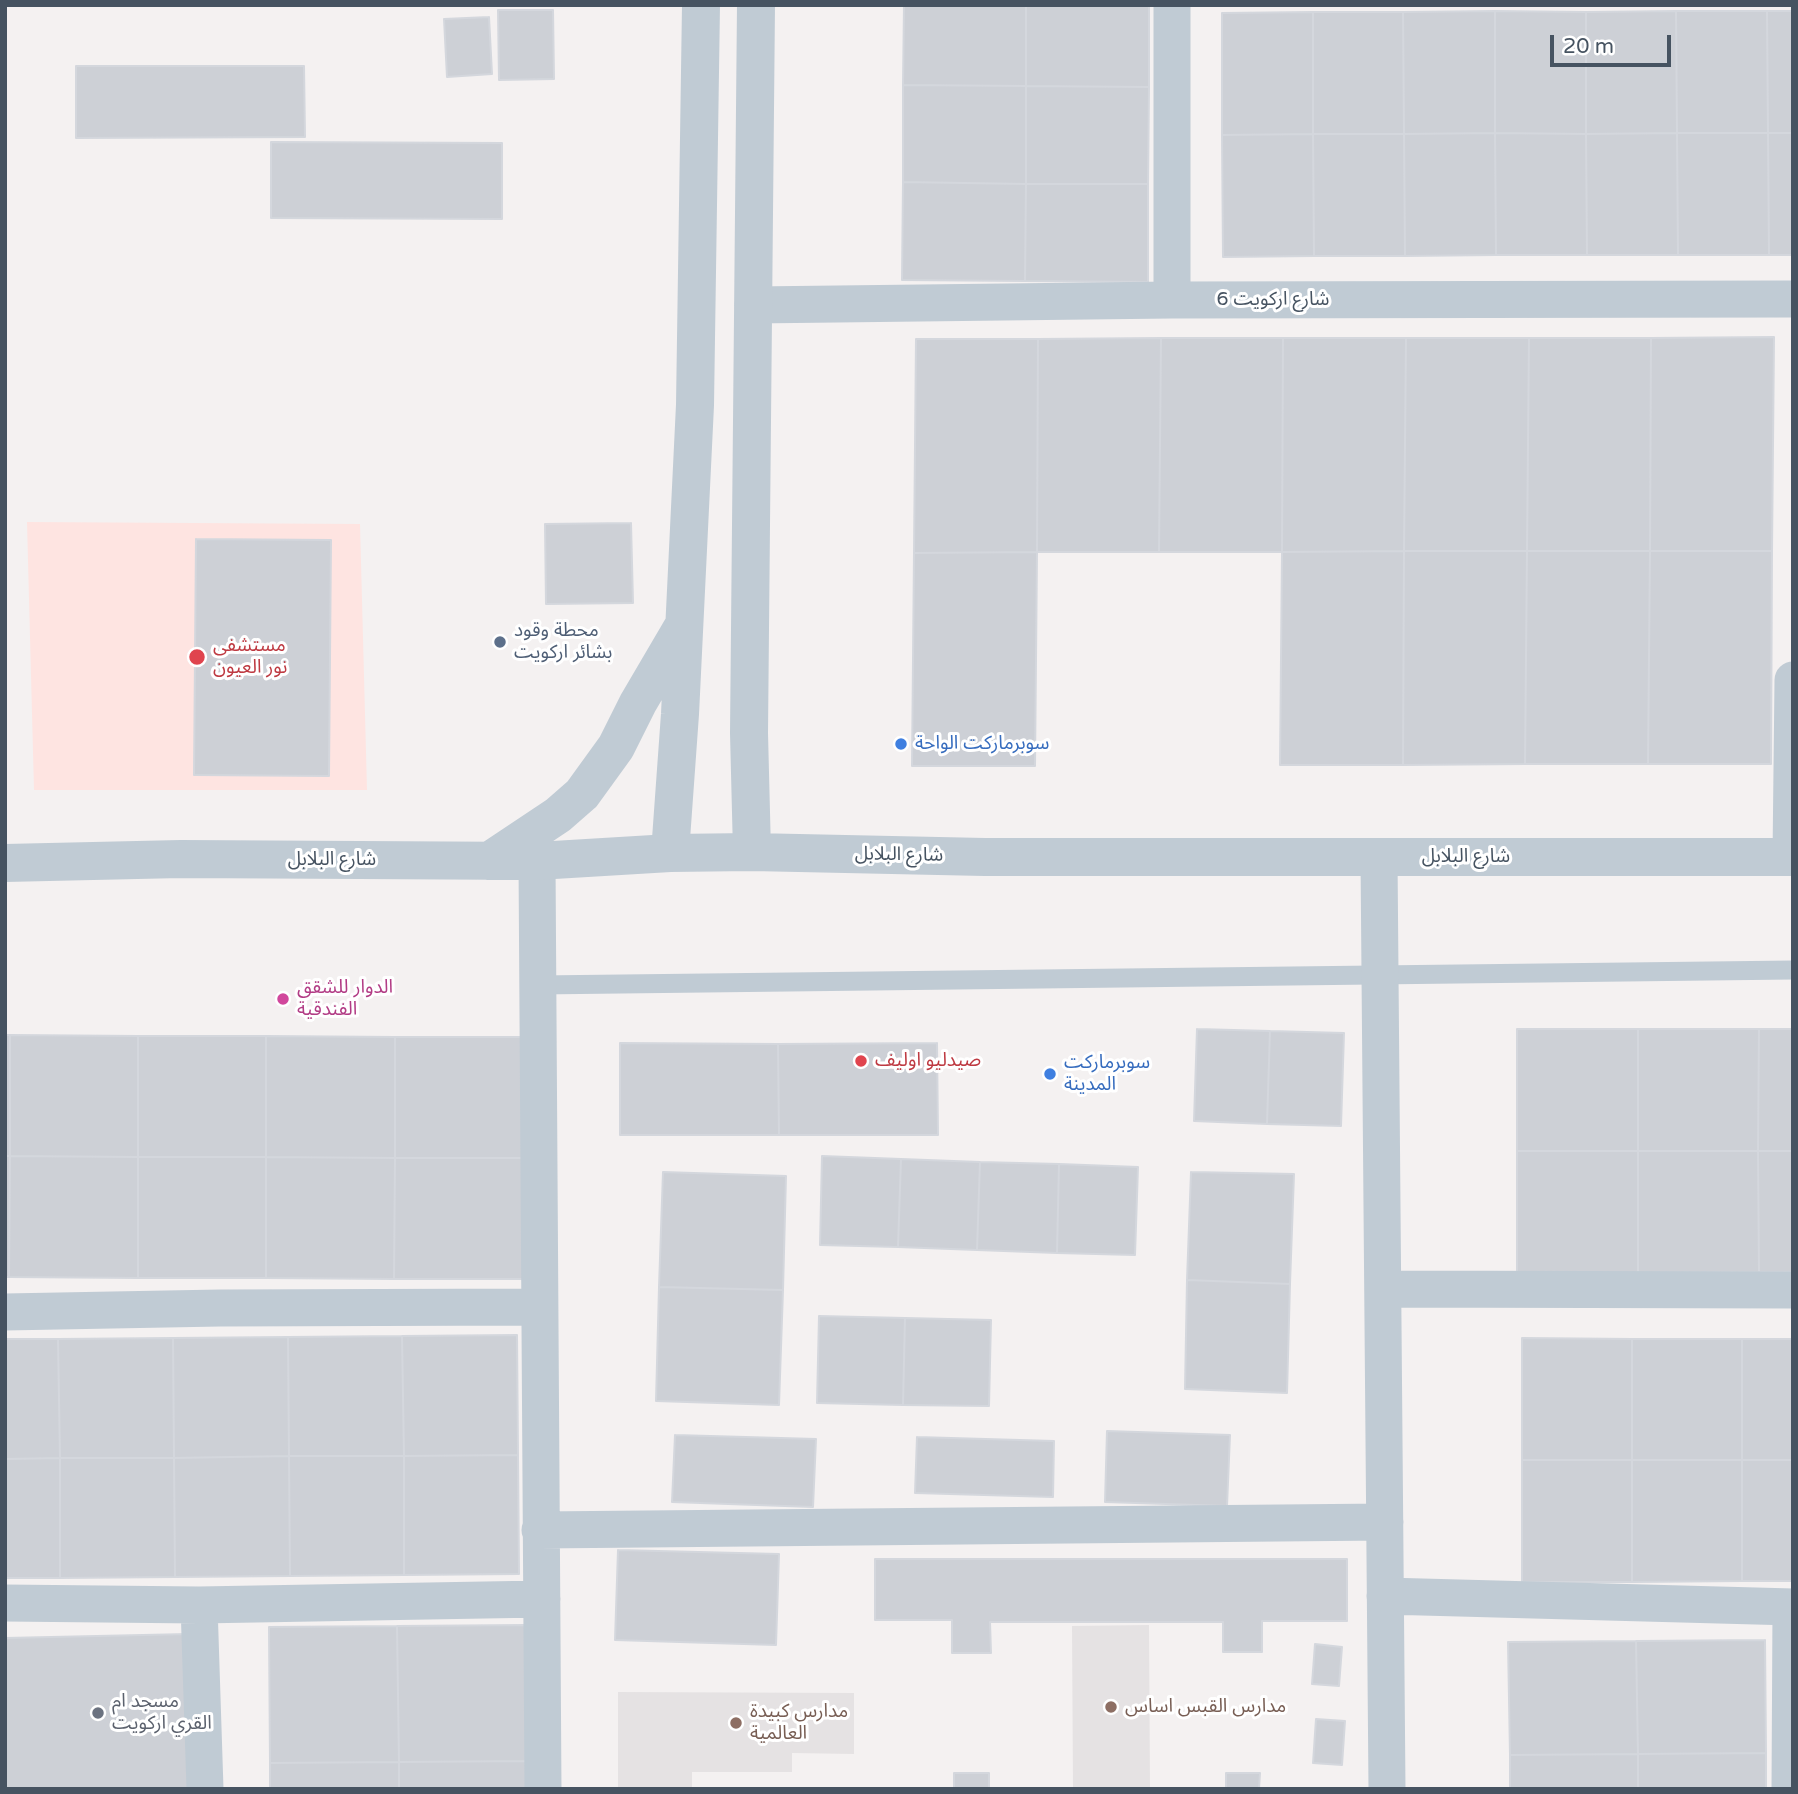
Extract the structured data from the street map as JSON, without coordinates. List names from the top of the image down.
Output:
{
  "streets": {
    "street": ["شارع اركويت 6", "شارع البلابل"]
  },
  "places": [
    "محطة وقود بشائر اركويت",
    "مستشفى نور العيون",
    "سوبرماركت الواحة",
    "الدوار للشقق الفندقية",
    "صيدليو اوليف",
    "سوبرماركت المدينة",
    "مدارس القبس اساس",
    "مسجد ام القري اركويت",
    "مدارس كبيدة العالمية"
  ],
  "scale_bar": "20 m"
}
